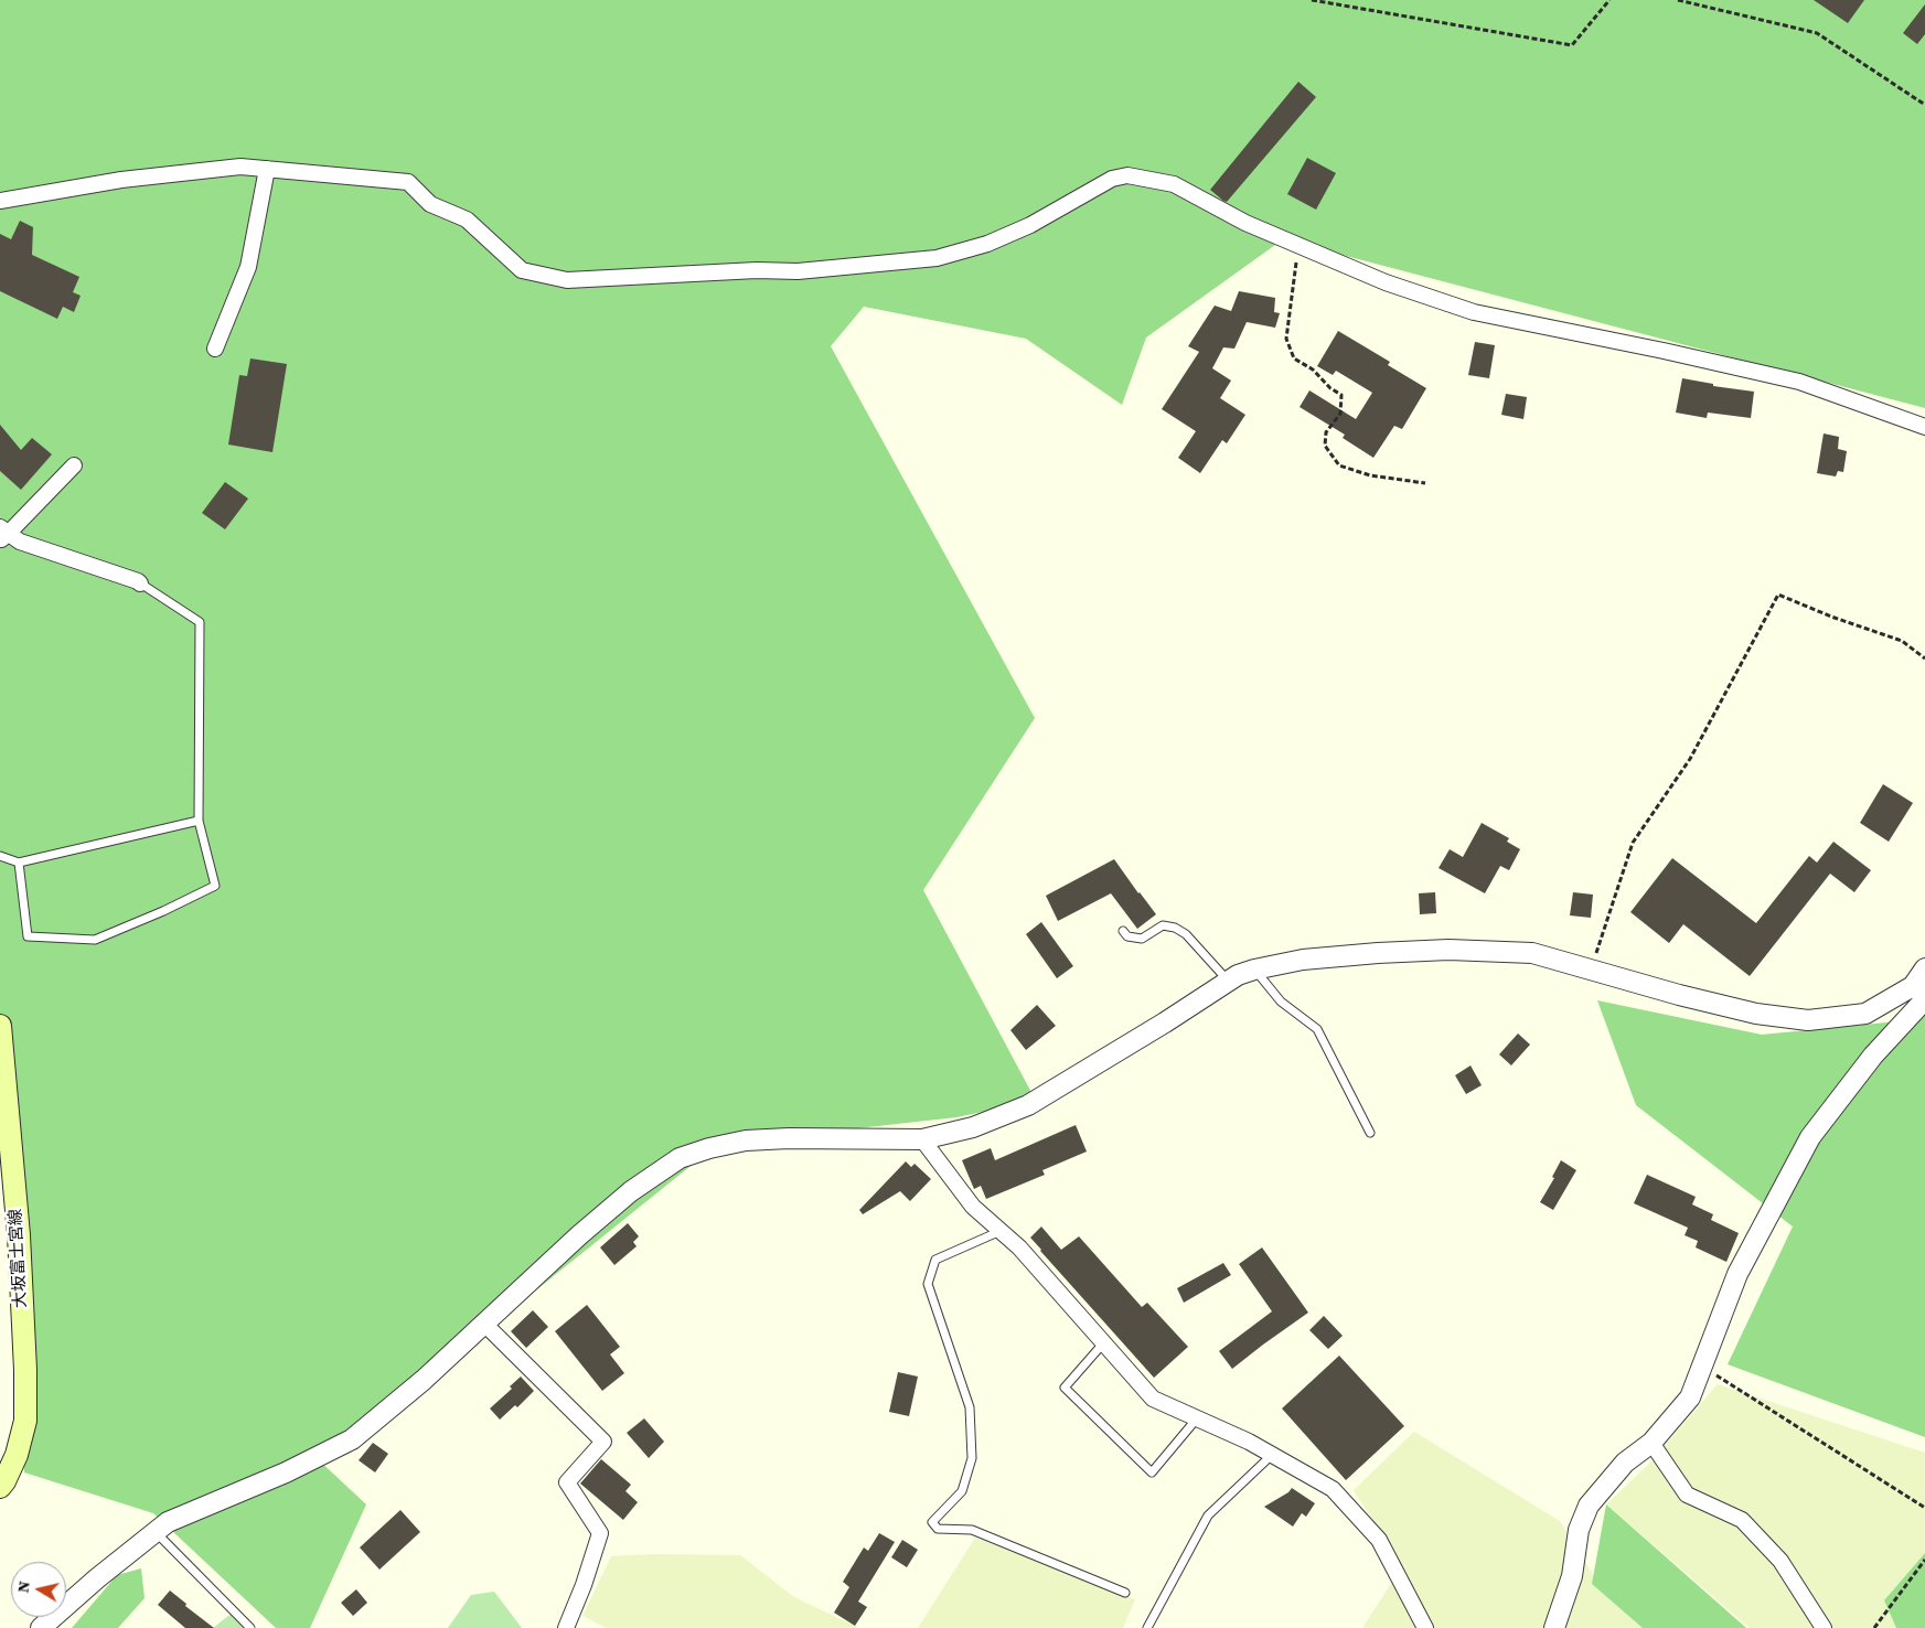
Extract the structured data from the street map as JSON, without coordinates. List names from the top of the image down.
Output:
{
  "streets": {
    "main road": ["大坂富士宮線"]
  },
  "north": "left"
}
